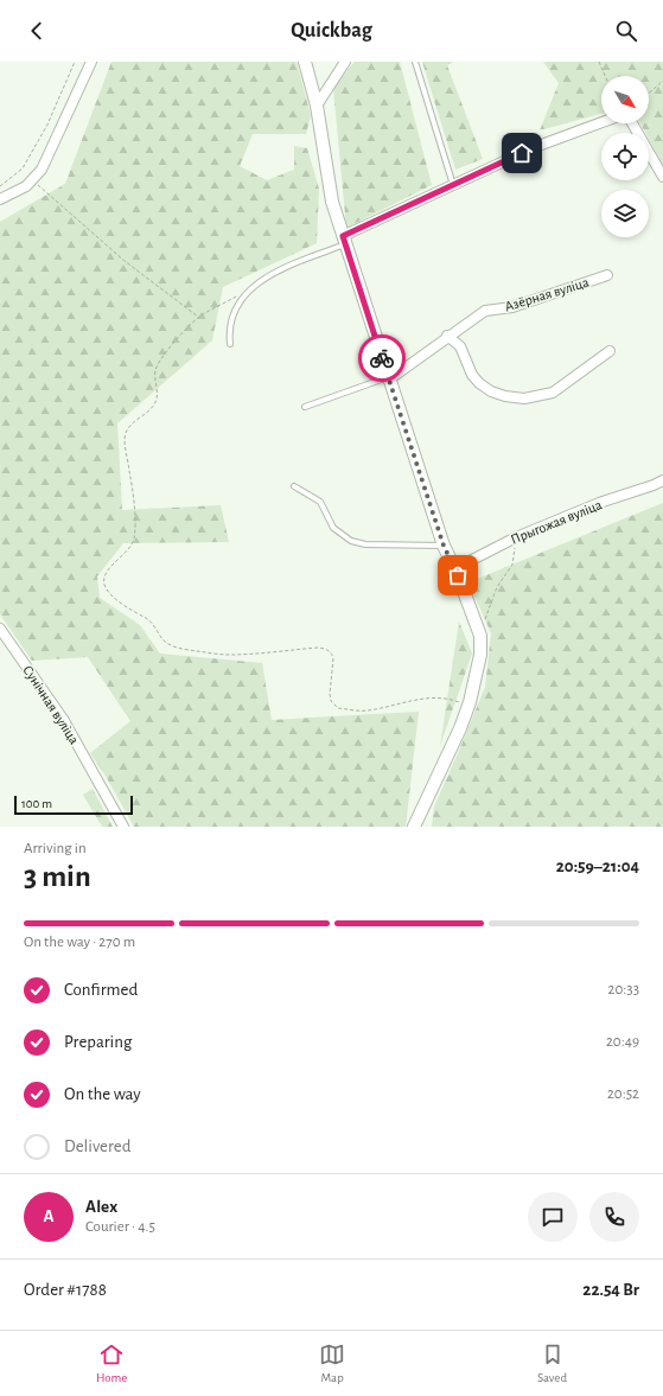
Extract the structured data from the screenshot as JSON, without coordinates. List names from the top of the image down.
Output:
{
  "streets": {
    "street": ["Азёрная вуліца", "Прыгожая вуліца", "Сунічная вуліца"]
  },
  "scale_bar": "100 m",
  "north": "bottom right",
  "page": {
    "header": "Quickbag",
    "scale": "100 m",
    "heading": ["3 min", "Arriving in", "20:59–21:04"],
    "panel": [
      "Alex",
      "Courier · 4.5",
      "Order #1788",
      "22.54 Br"
    ],
    "bar": "On the way · 270 m",
    "list": [
      ["Confirmed", "20:33"],
      ["Preparing", "20:49"],
      ["On the way", "20:52"],
      "Delivered"
    ],
    "round": "A",
    "tabs": ["Home", "Map", "Saved"]
  }
}
